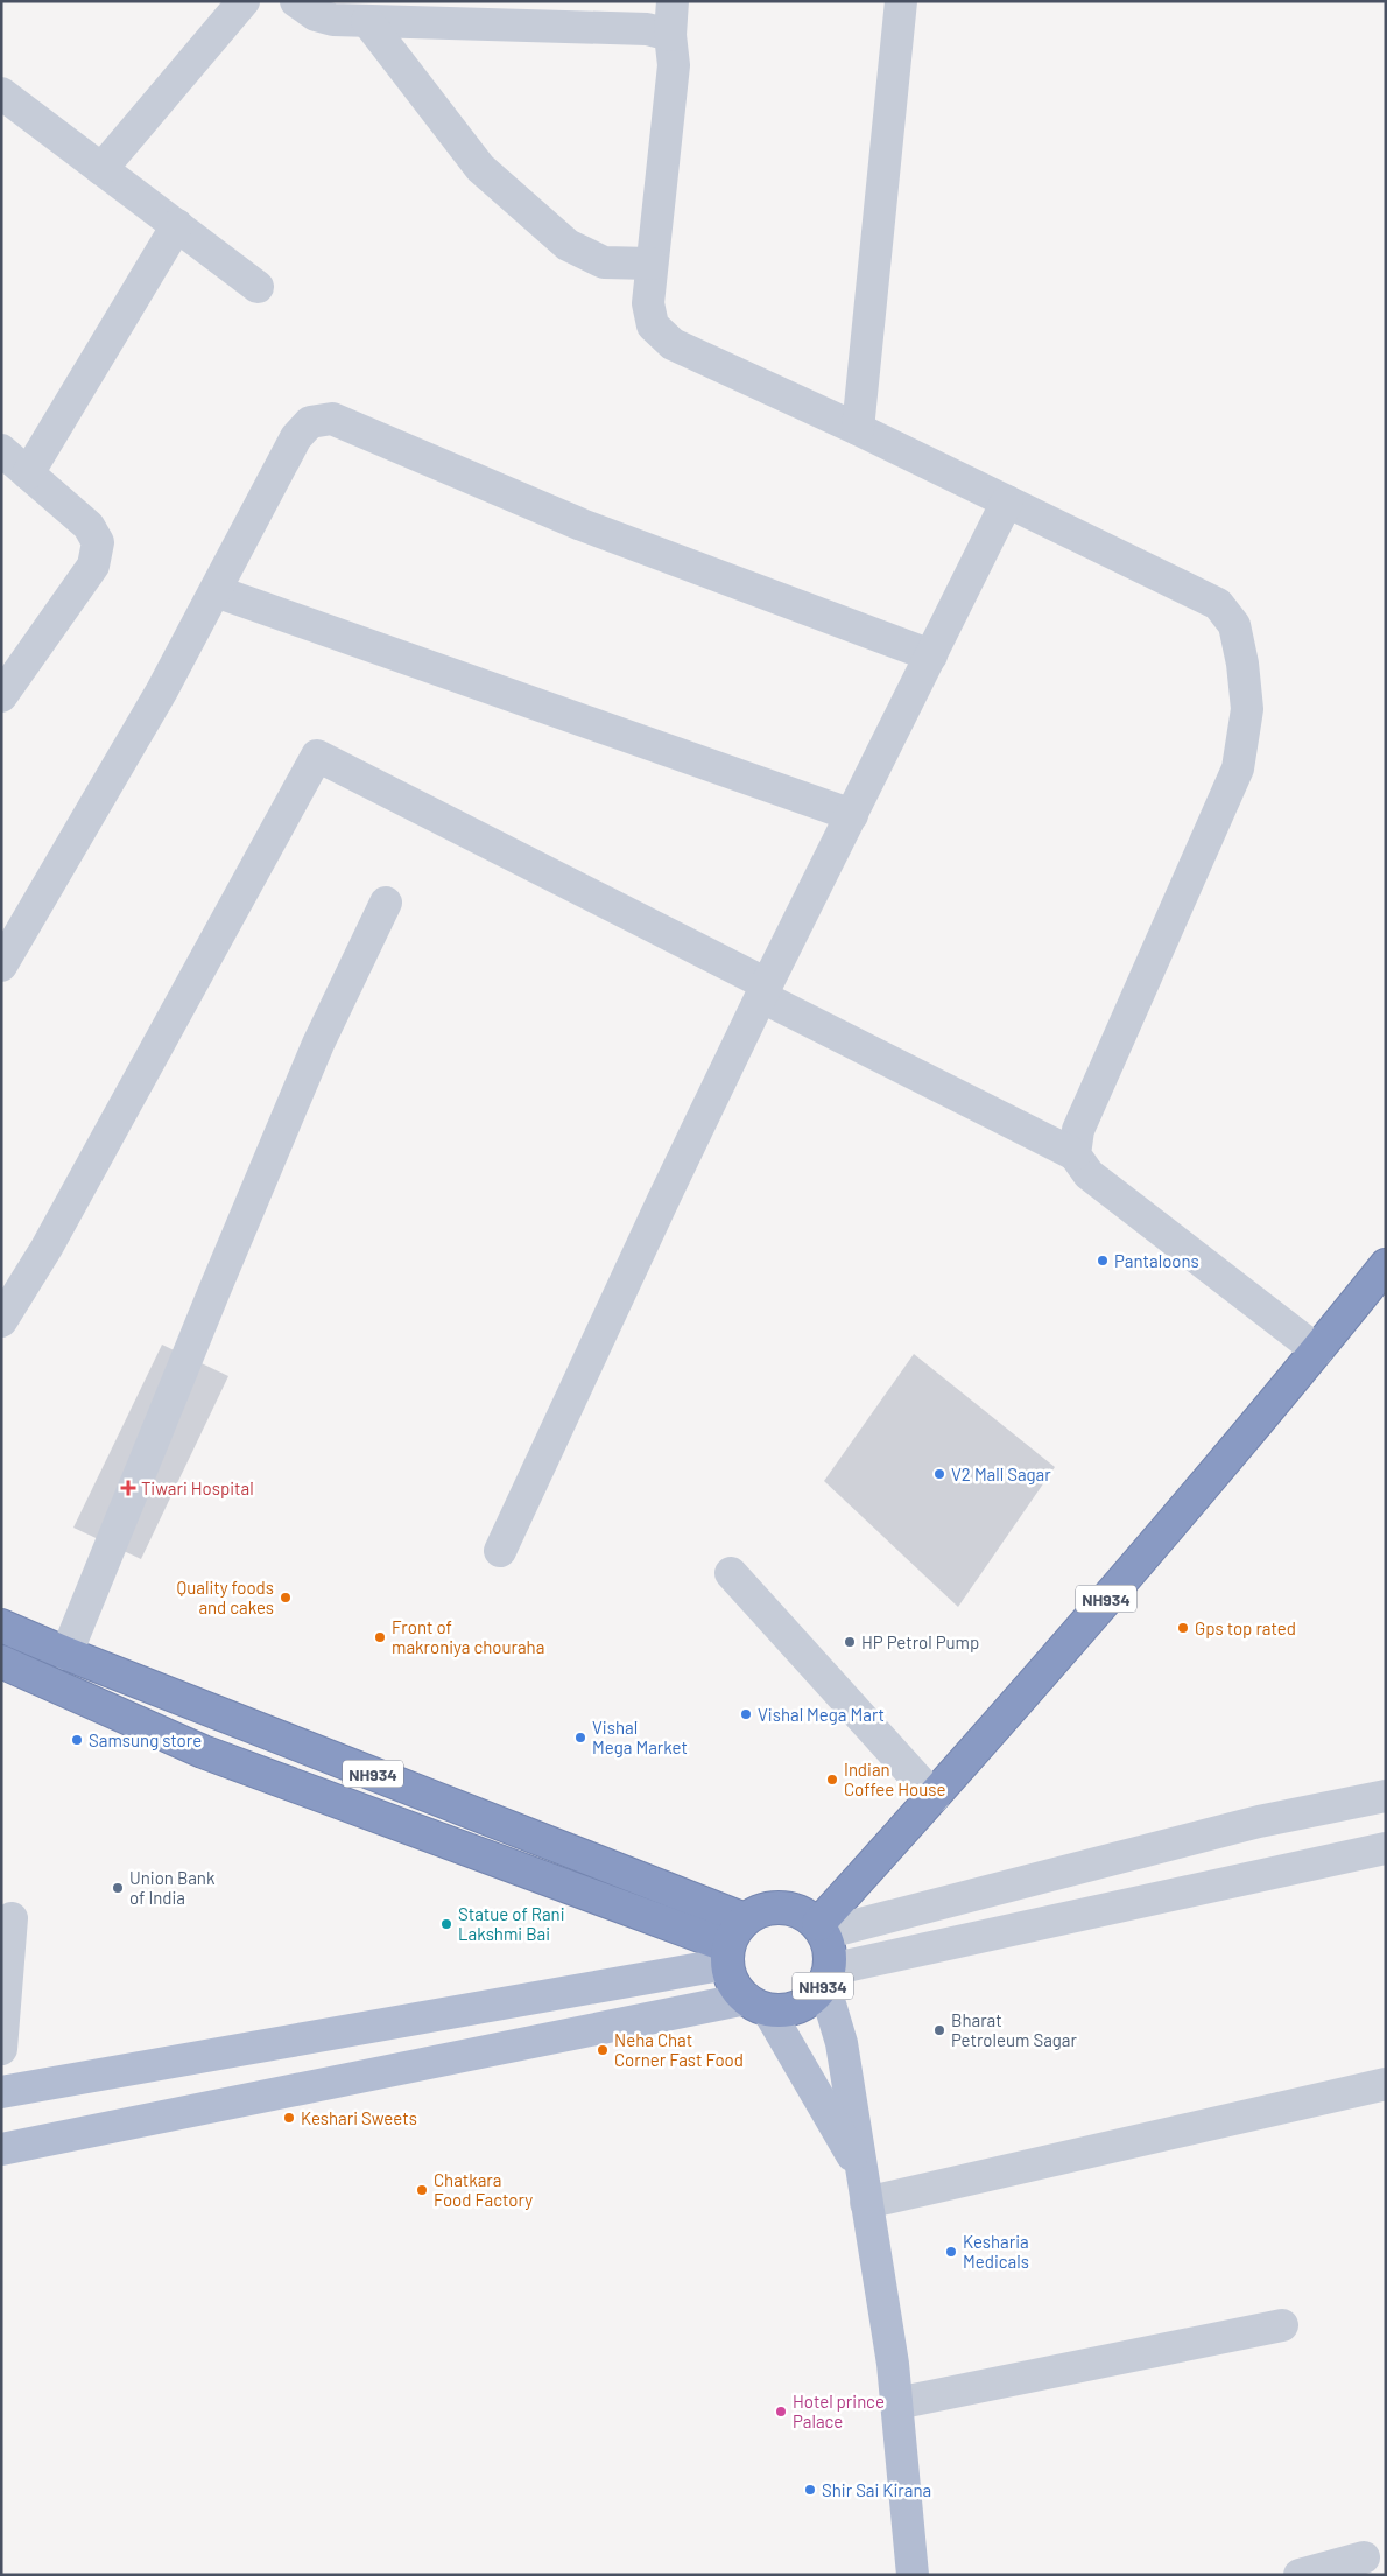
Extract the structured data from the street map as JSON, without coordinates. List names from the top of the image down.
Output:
{
  "streets": {
    "highway": ["NH934"]
  },
  "places": {
    "other": [
      "Pantaloons",
      "V2 Mall Sagar",
      "Quality foods and cakes",
      "Gps top rated",
      "Front of makroniya chouraha",
      "HP Petrol Pump",
      "Vishal Mega Mart",
      "Vishal Mega Market",
      "Samsung store",
      "Indian Coffee House",
      "Union Bank of India",
      "Statue of Rani Lakshmi Bai",
      "Bharat Petroleum Sagar",
      "Neha Chat Corner Fast Food",
      "Keshari Sweets",
      "Chatkara Food Factory",
      "Kesharia Medicals",
      "Hotel prince Palace",
      "Shir Sai Kirana"
    ],
    "health": ["Tiwari Hospital"]
  }
}
